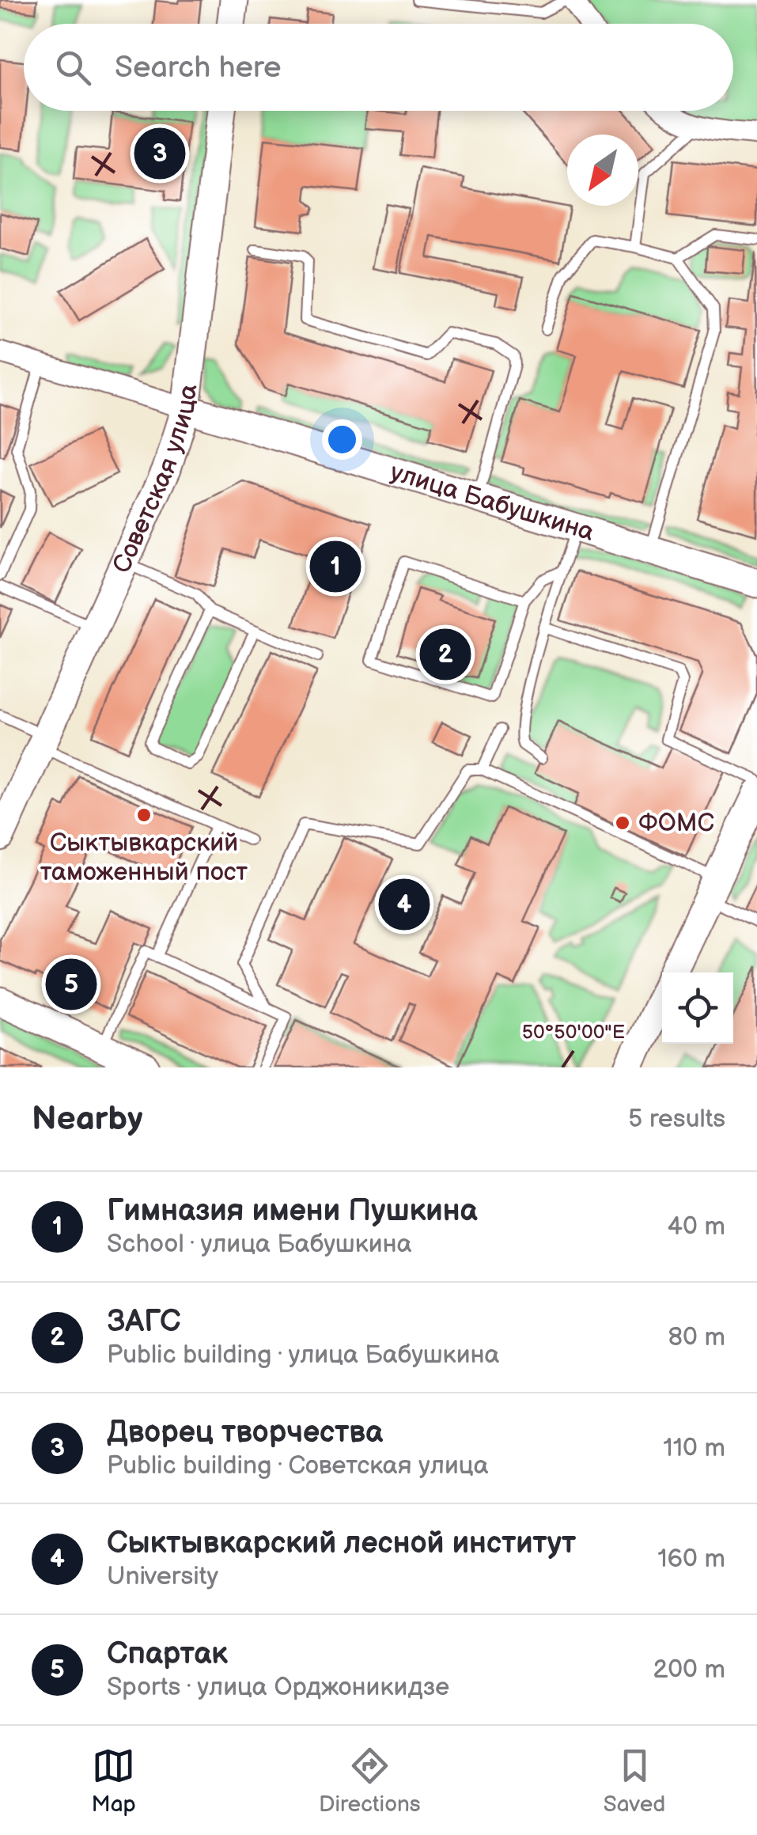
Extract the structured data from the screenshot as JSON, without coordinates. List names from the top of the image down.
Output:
{
  "streets": {
    "main road": ["Советская улица", "улица Бабушкина"]
  },
  "crossings": [
    ["Советская улица", "улица Бабушкина"]
  ],
  "places": ["Сыктывкарский таможенный пост", "ФОМС"],
  "north": "bottom left",
  "page": {
    "search": "Search here",
    "pins": [
      "3",
      "1",
      "2",
      "4",
      "5"
    ],
    "heading": ["Nearby", "5 results"],
    "list": [
      {
        "mark": "1",
        "name": "Гимназия имени Пушкина",
        "note": "School · улица Бабушкина",
        "value": "40 m"
      },
      {
        "mark": "2",
        "name": "ЗАГС",
        "note": "Public building · улица Бабушкина",
        "value": "80 m"
      },
      {
        "mark": "3",
        "name": "Дворец творчества",
        "note": "Public building · Советская улица",
        "value": "110 m"
      },
      {
        "mark": "4",
        "name": "Сыктывкарский лесной институт",
        "note": "University",
        "value": "160 m"
      },
      {
        "mark": "5",
        "name": "Спартак",
        "note": "Sports · улица Орджоникидзе",
        "value": "200 m"
      }
    ],
    "nav": ["Map", "Directions", "Saved"]
  },
  "coordinates": ["50°50'00\"E"]
}
